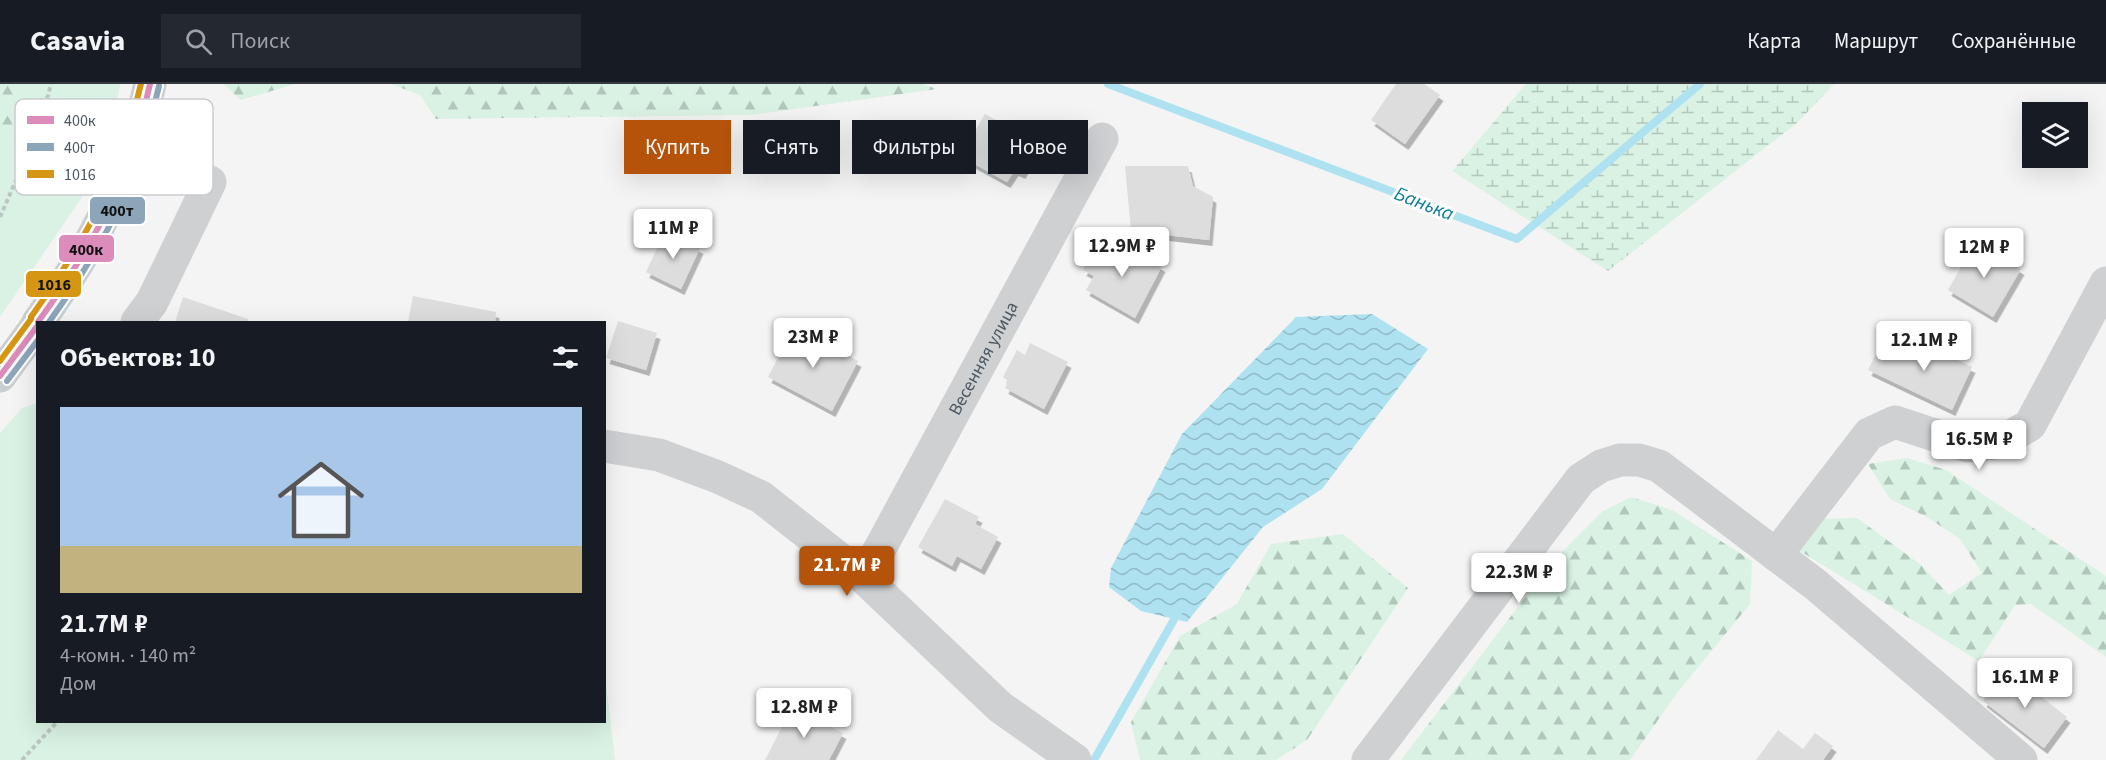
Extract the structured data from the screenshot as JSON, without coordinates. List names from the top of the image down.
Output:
{
  "streets": {
    "street": ["Весенняя улица"]
  },
  "water": ["Банька"],
  "lines": ["transit line 400к", "transit line 1016", "transit line 400т"],
  "legend": ["400к", "400т", "1016"],
  "page": {
    "header": "Casavia",
    "search": "Поиск",
    "nav": ["Карта", "Маршрут", "Сохранённые"],
    "chip": [
      "Купить",
      "Снять",
      "Фильтры",
      "Новое"
    ],
    "price": [
      "11M ₽",
      "12.9M ₽",
      "12M ₽",
      "23M ₽",
      "12.1M ₽",
      "16.5M ₽",
      "21.7M ₽",
      "22.3M ₽",
      "16.1M ₽",
      "12.8M ₽"
    ],
    "heading": "Объектов: 10",
    "list": [
      {
        "name": "21.7M ₽",
        "note": "4-комн. · 140 m² · Дом"
      }
    ]
  }
}
